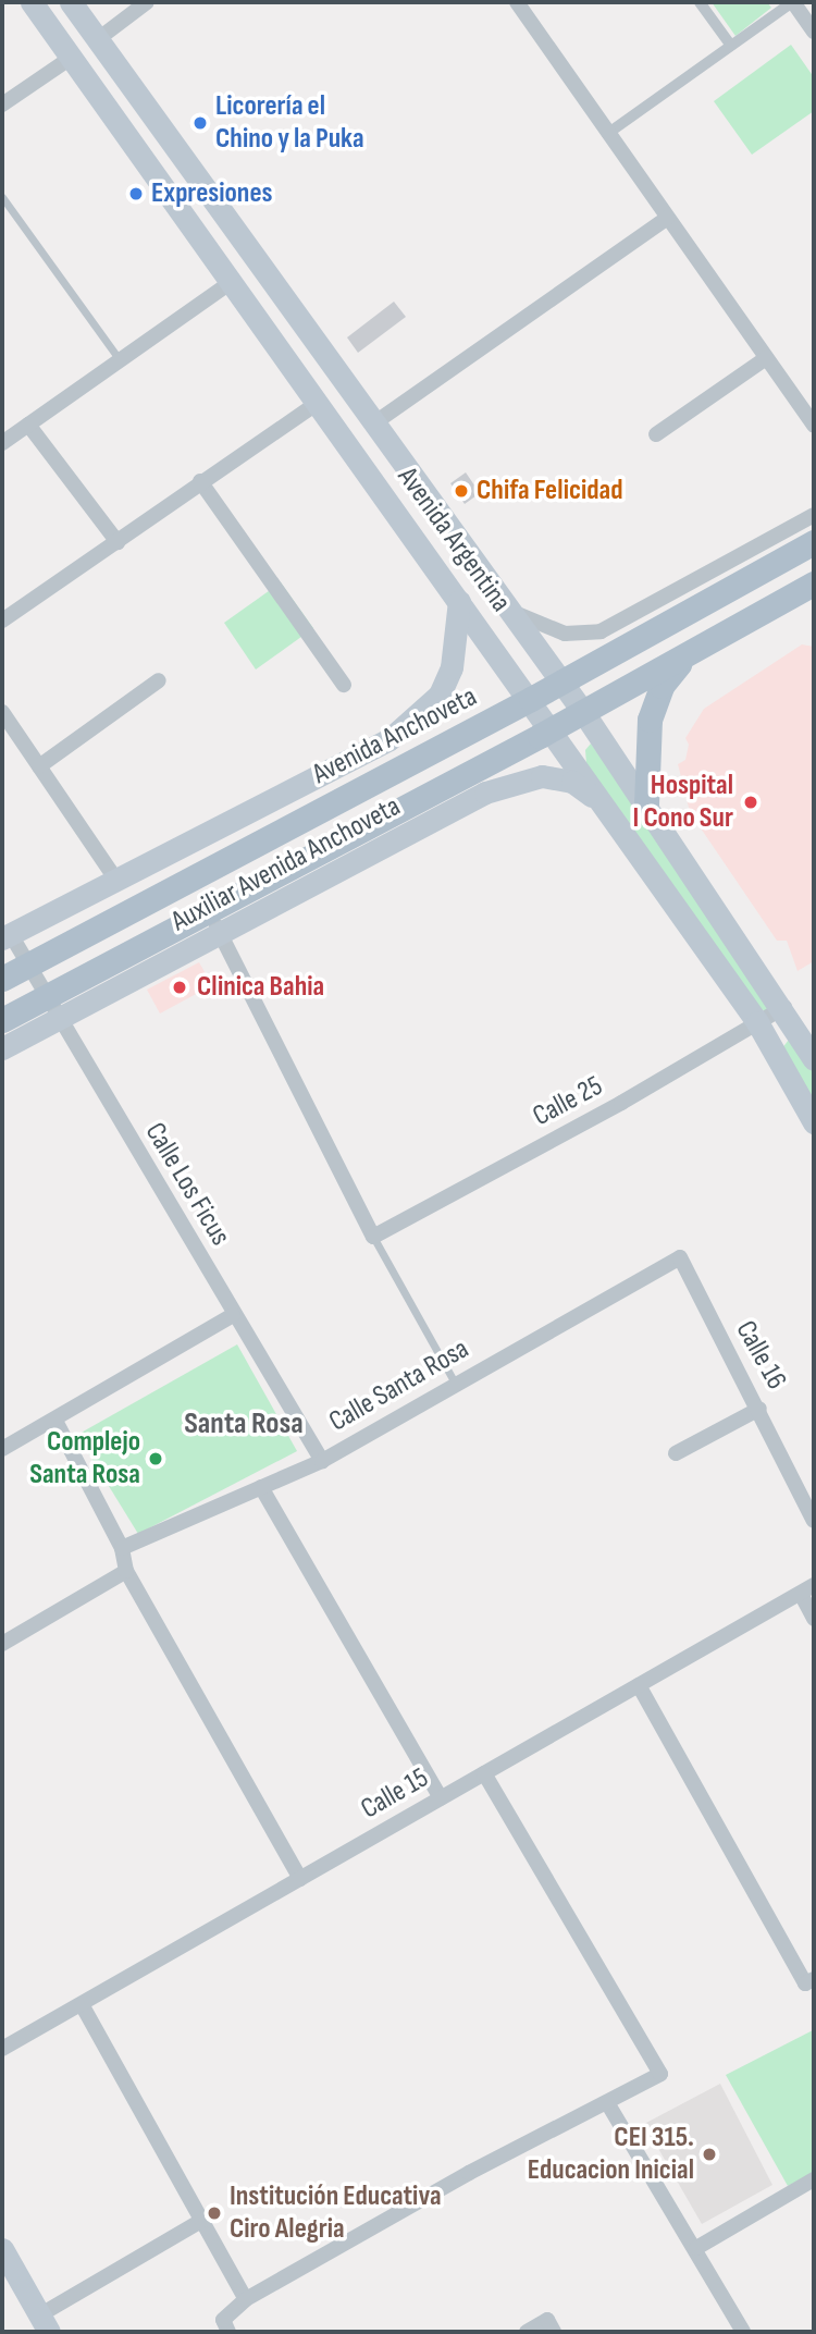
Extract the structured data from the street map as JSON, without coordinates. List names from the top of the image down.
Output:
{
  "streets": {
    "main road": ["Avenida Argentina", "Avenida Anchoveta", "Auxiliar Avenida Anchoveta"],
    "street": [
      "Calle 25",
      "Calle Los Ficus",
      "Calle 16",
      "Calle Santa Rosa",
      "Calle 15"
    ]
  },
  "crossings": [
    ["Avenida Argentina", "Avenida Anchoveta"],
    ["Avenida Argentina", "Auxiliar Avenida Anchoveta"],
    ["Avenida Argentina", "Calle 25"],
    ["Avenida Anchoveta", "Calle Los Ficus"],
    ["Auxiliar Avenida Anchoveta", "Calle Los Ficus"],
    ["Calle Los Ficus", "Calle Santa Rosa"],
    ["Calle 16", "Calle Santa Rosa"]
  ],
  "districts": ["Santa Rosa"],
  "places": [
    "Licorería el Chino y la Puka",
    "Expresiones",
    "Chifa Felicidad",
    "Hospital I Cono Sur",
    "Clinica Bahia",
    "Complejo Santa Rosa",
    "CEI 315. Educacion Inicial",
    "Institución Educativa Ciro Alegria"
  ]
}
